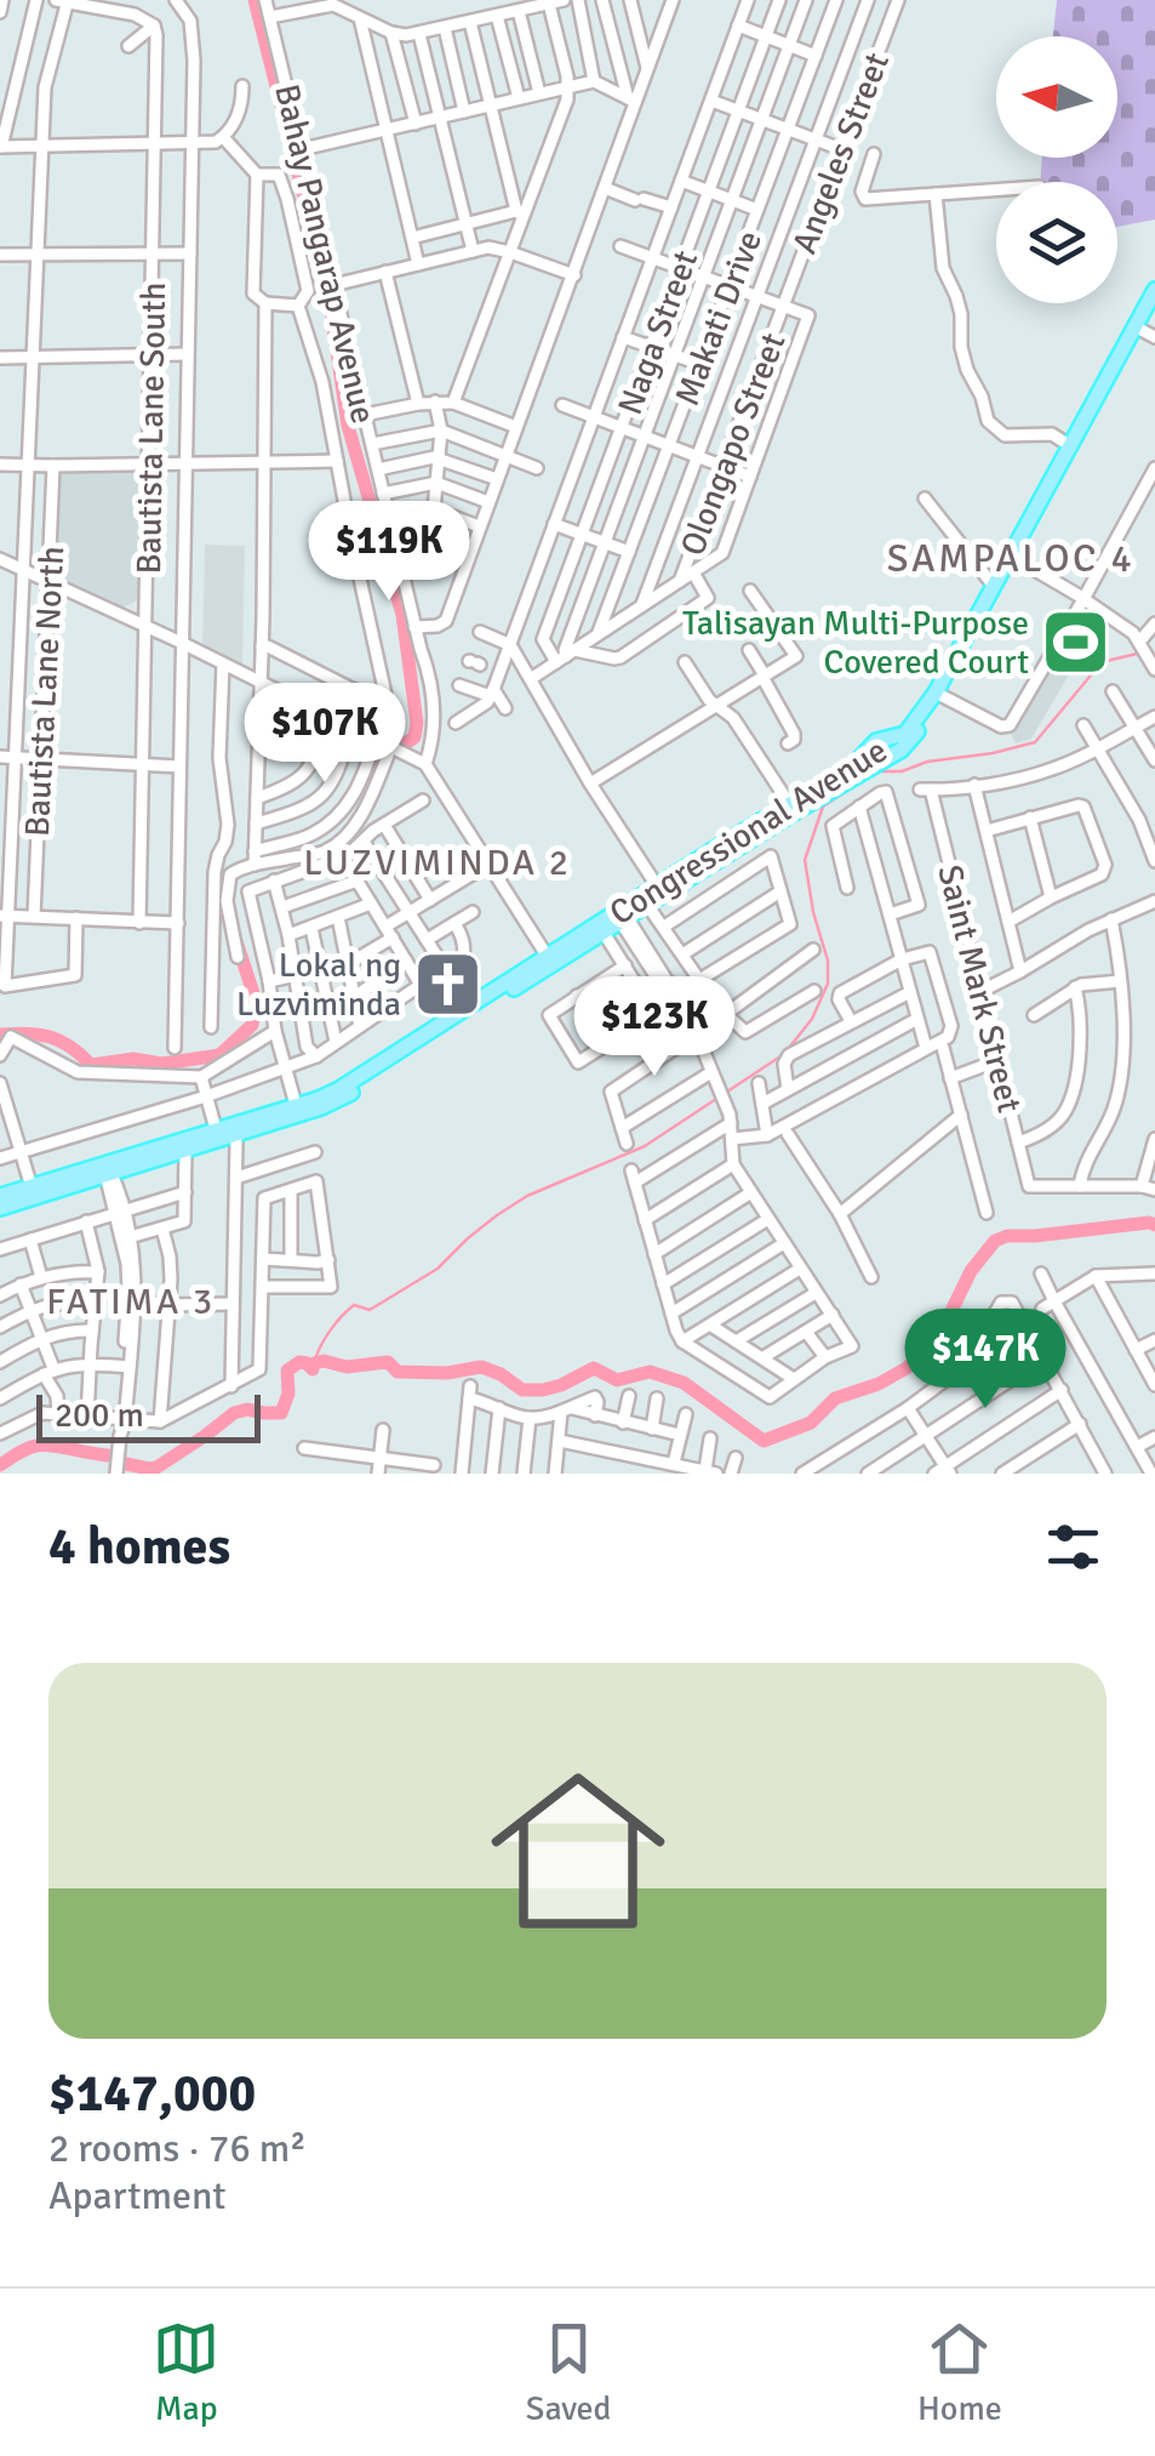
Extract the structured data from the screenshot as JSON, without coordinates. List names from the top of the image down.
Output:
{
  "streets": {
    "main road": ["Congressional Avenue"],
    "street": [
      "Angeles Street",
      "Bahay Pangarap Avenue",
      "Makati Drive",
      "Naga Street",
      "Bautista Lane South",
      "Olongapo Street",
      "Bautista Lane North",
      "Saint Mark Street"
    ]
  },
  "crossings": [
    ["Angeles Street", "Olongapo Street"]
  ],
  "districts": ["SAMPALOC 4", "LUZVIMINDA 2", "FATIMA 3"],
  "places": {
    "sports": ["Talisayan Multi-Purpose Covered Court"],
    "church": ["Lokal ng Luzviminda"]
  },
  "scale_bar": "200 m",
  "north": "left",
  "page": {
    "price": [
      "$119K",
      "$107K",
      "$123K",
      "$147K"
    ],
    "scale": "200 m",
    "heading": "4 homes",
    "list": [
      {
        "name": "$147,000",
        "note": "2 rooms · 76 m² · Apartment"
      }
    ],
    "tabs": ["Map", "Saved", "Home"]
  }
}
